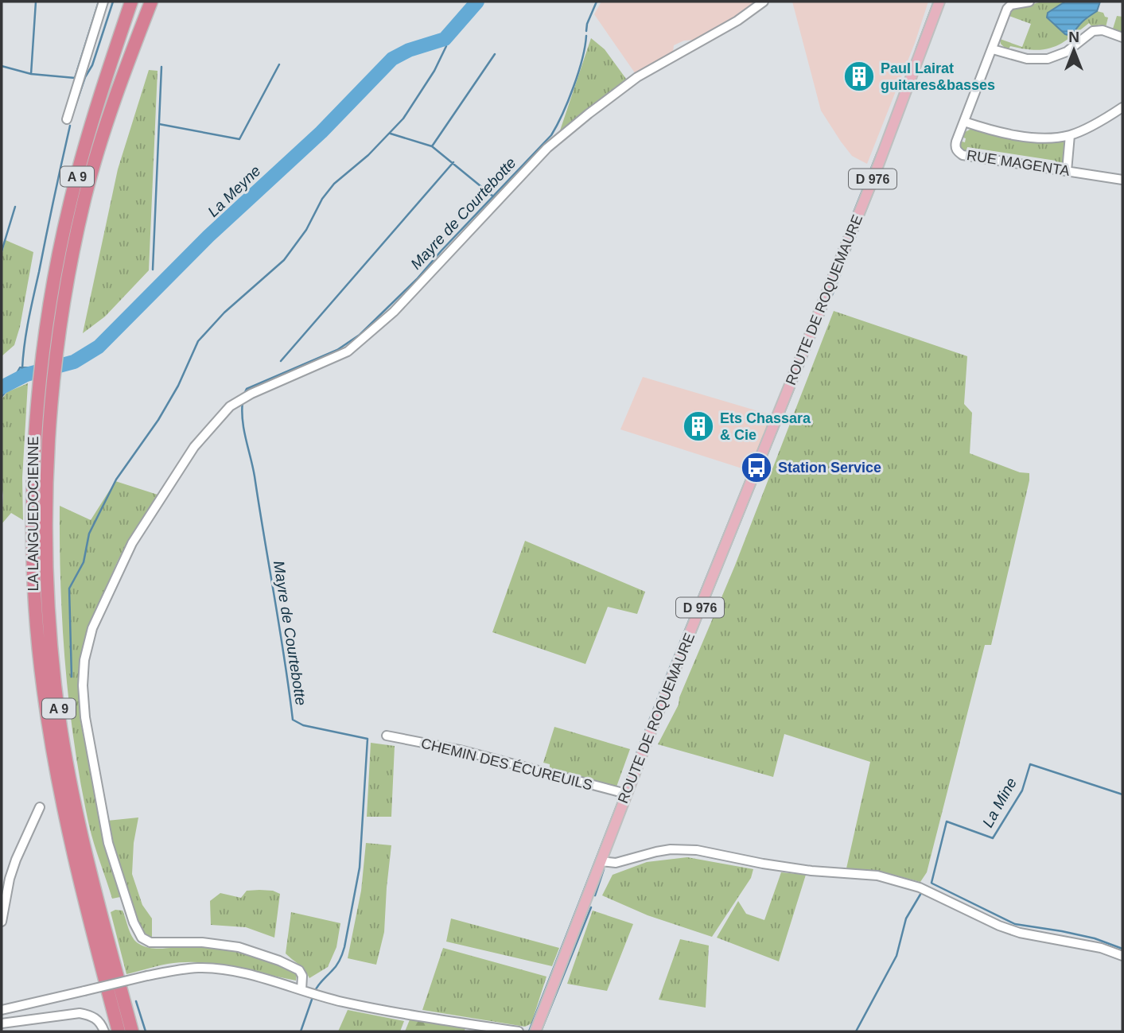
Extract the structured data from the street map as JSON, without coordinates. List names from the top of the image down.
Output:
{
  "streets": {
    "highway": ["A 9", "LA LANGUEDOCIENNE"],
    "main road": ["D 976", "ROUTE DE ROQUEMAURE"],
    "street": ["RUE MAGENTA", "CHEMIN DES ÉCUREUILS"]
  },
  "crossings": [
    ["ROUTE DE ROQUEMAURE", "CHEMIN DES ÉCUREUILS"]
  ],
  "water": ["La Meyne", "Mayre de Courtebotte", "La Mine"],
  "places": {
    "building": ["Paul Lairat guitares&basses", "Ets Chassara & Cie"],
    "bus stop": ["Station Service"]
  },
  "north": "top"
}
